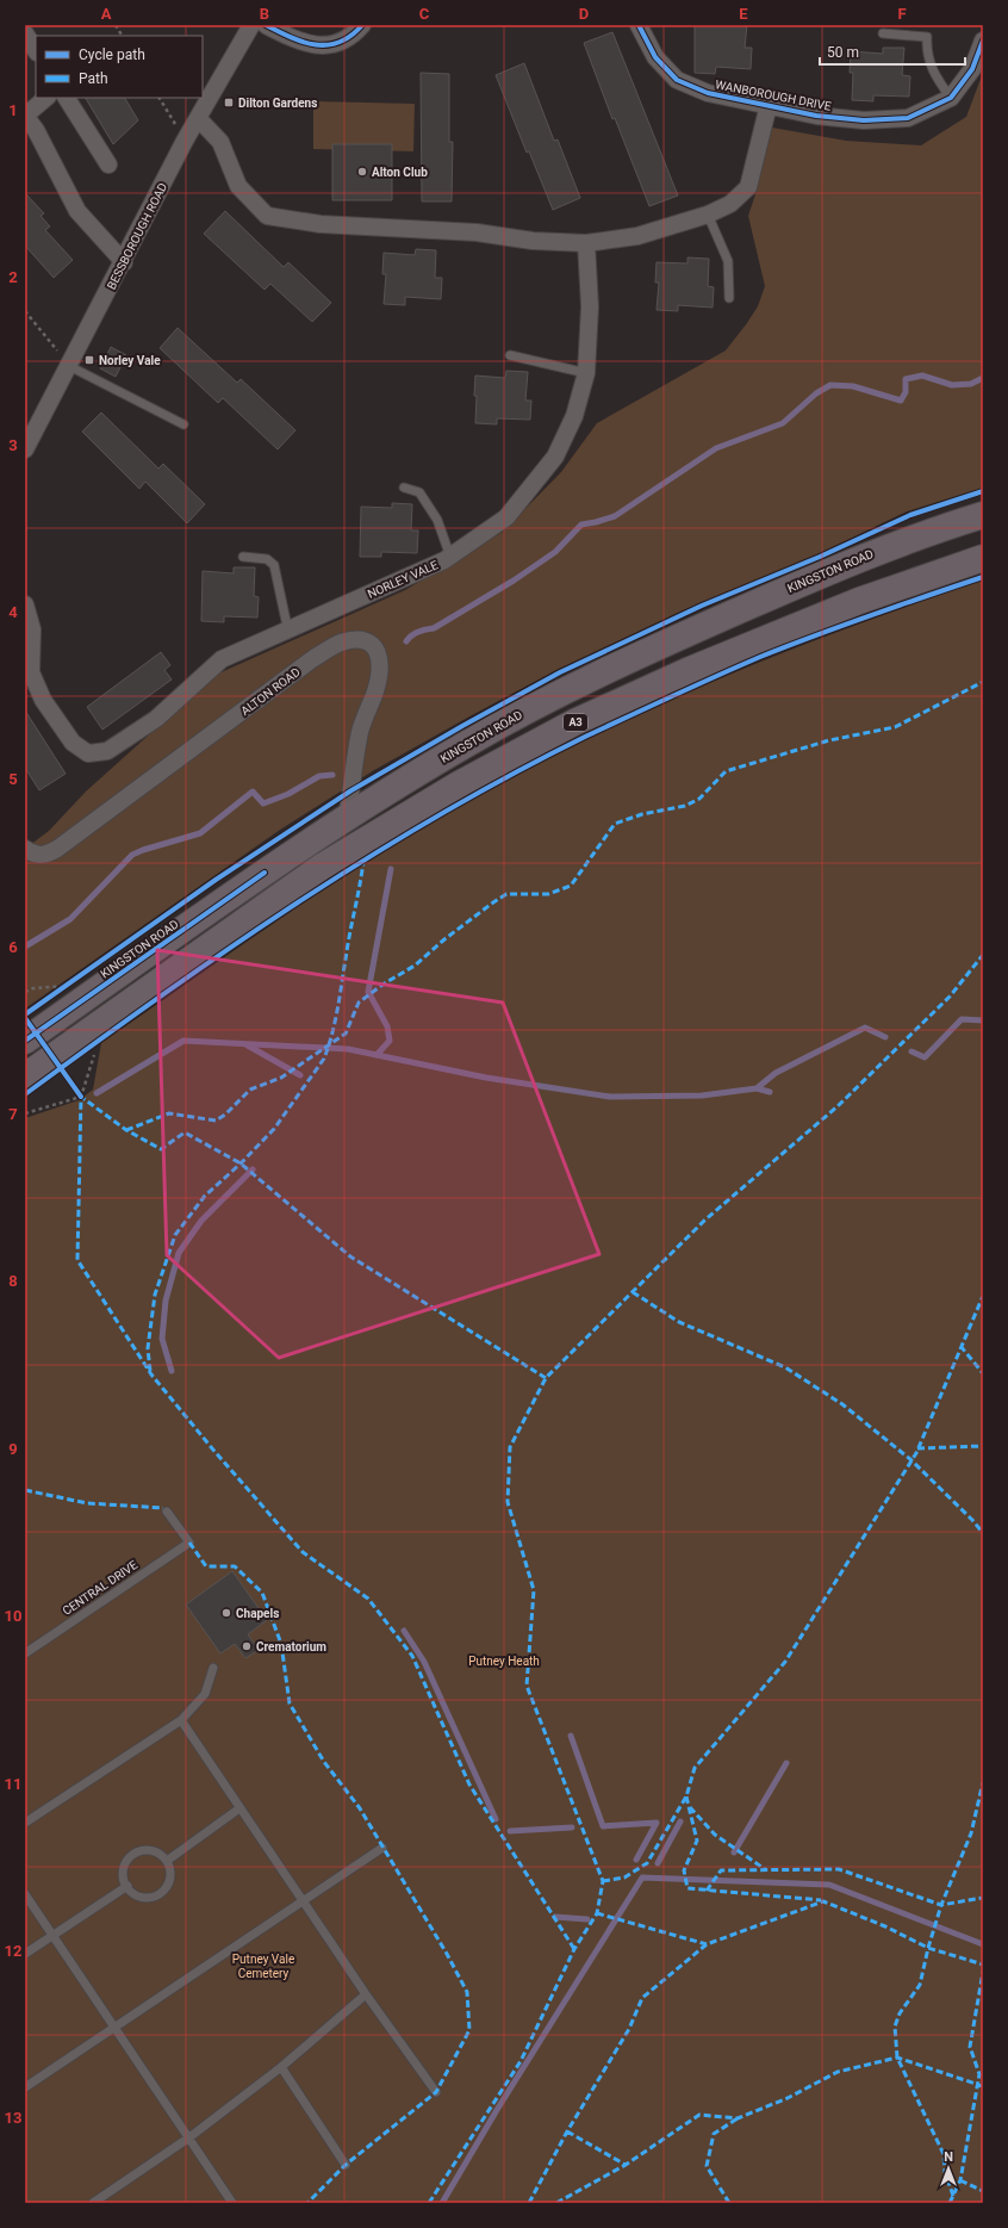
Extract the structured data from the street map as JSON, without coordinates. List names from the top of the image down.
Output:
{
  "streets": {
    "highway": ["KINGSTON ROAD", "A3"],
    "street": [
      "WANBOROUGH DRIVE",
      "BESSBOROUGH ROAD",
      "NORLEY VALE",
      "ALTON ROAD"
    ],
    "lane": ["CENTRAL DRIVE"]
  },
  "crossings": [
    ["KINGSTON ROAD", "ALTON ROAD"]
  ],
  "parks": ["Putney Heath", "Putney Vale Cemetery"],
  "places": {
    "transit": ["Dilton Gardens", "Norley Vale"],
    "other": ["Alton Club", "Chapels", "Crematorium"]
  },
  "legend": ["Cycle path", "Path"],
  "scale_bar": "50 m",
  "north": "top",
  "grid": {
    "columns": [
      "A",
      "B",
      "C",
      "D",
      "E",
      "F"
    ],
    "rows": [
      "1",
      "2",
      "3",
      "4",
      "5",
      "6",
      "7",
      "8",
      "9",
      "10",
      "11",
      "12",
      "13"
    ]
  }
}
